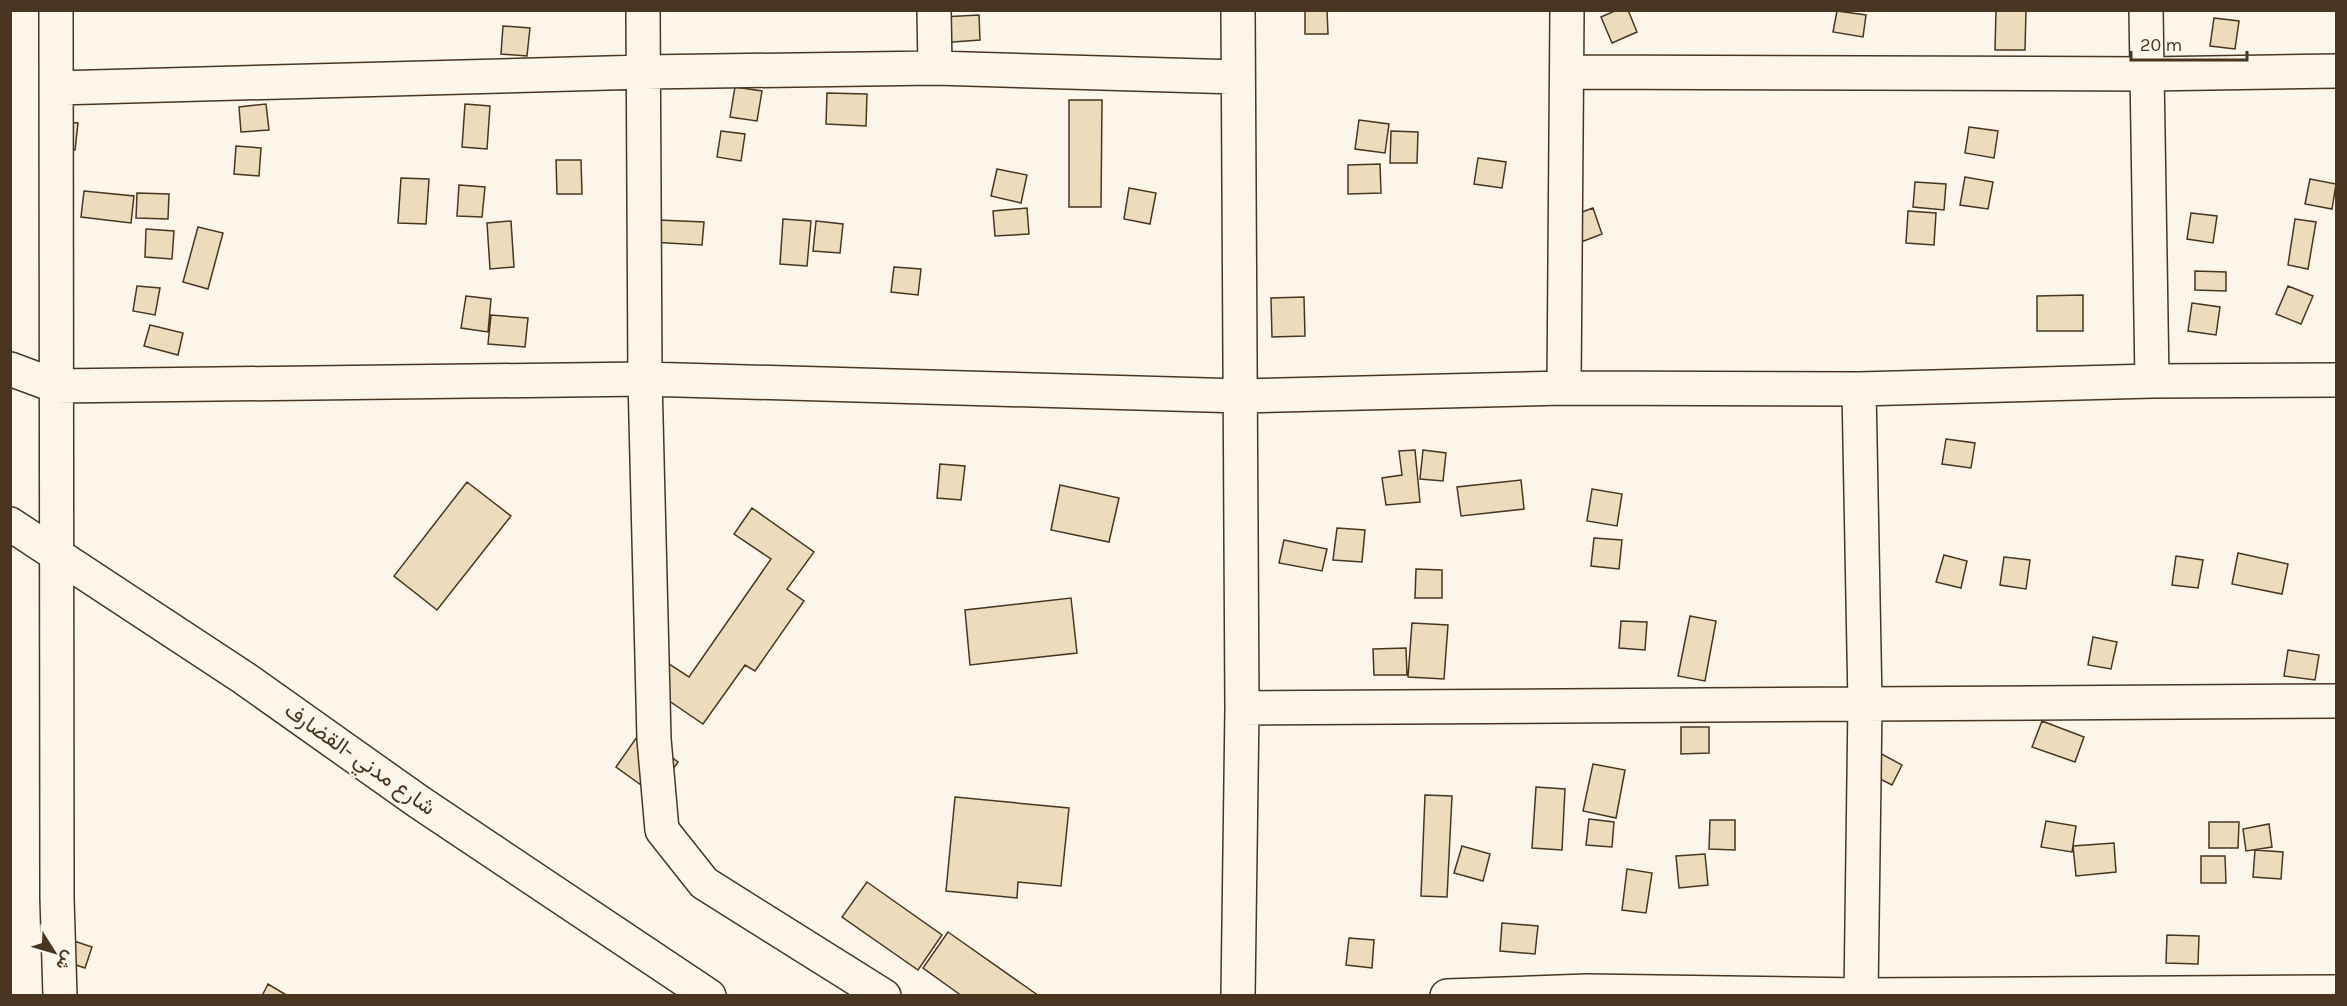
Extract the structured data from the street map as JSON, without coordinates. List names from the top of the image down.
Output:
{
  "streets": {
    "main road": ["شارع مدني -القضارف"]
  },
  "scale_bar": "20 m",
  "north": "bottom right"
}
